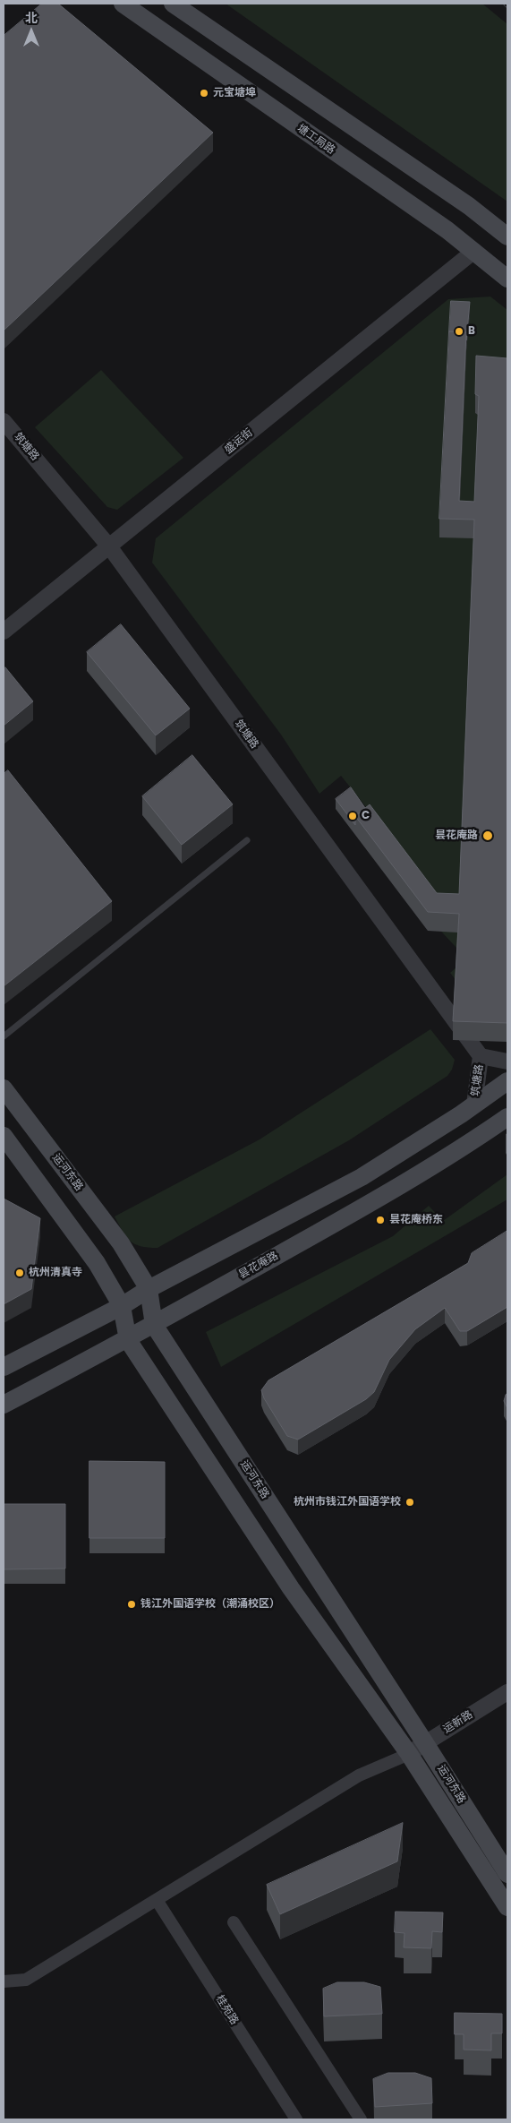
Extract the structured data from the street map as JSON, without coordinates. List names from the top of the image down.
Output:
{
  "streets": {
    "main road": ["塘工局路", "运河东路", "昙花庵路"],
    "street": [
      "盛运街",
      "筑塘路",
      "运新路",
      "桂苑路"
    ]
  },
  "crossings": [
    ["塘工局路", "盛运街"],
    ["盛运街", "筑塘路"],
    ["运河东路", "昙花庵路"],
    ["运河东路", "运新路"]
  ],
  "places": [
    "元宝塘埠",
    "B",
    "C",
    "昙花庵路",
    "昙花庵桥东",
    "杭州清真寺",
    "杭州市钱江外国语学校",
    "钱江外国语学校（潮涌校区）"
  ],
  "north": "top"
}
